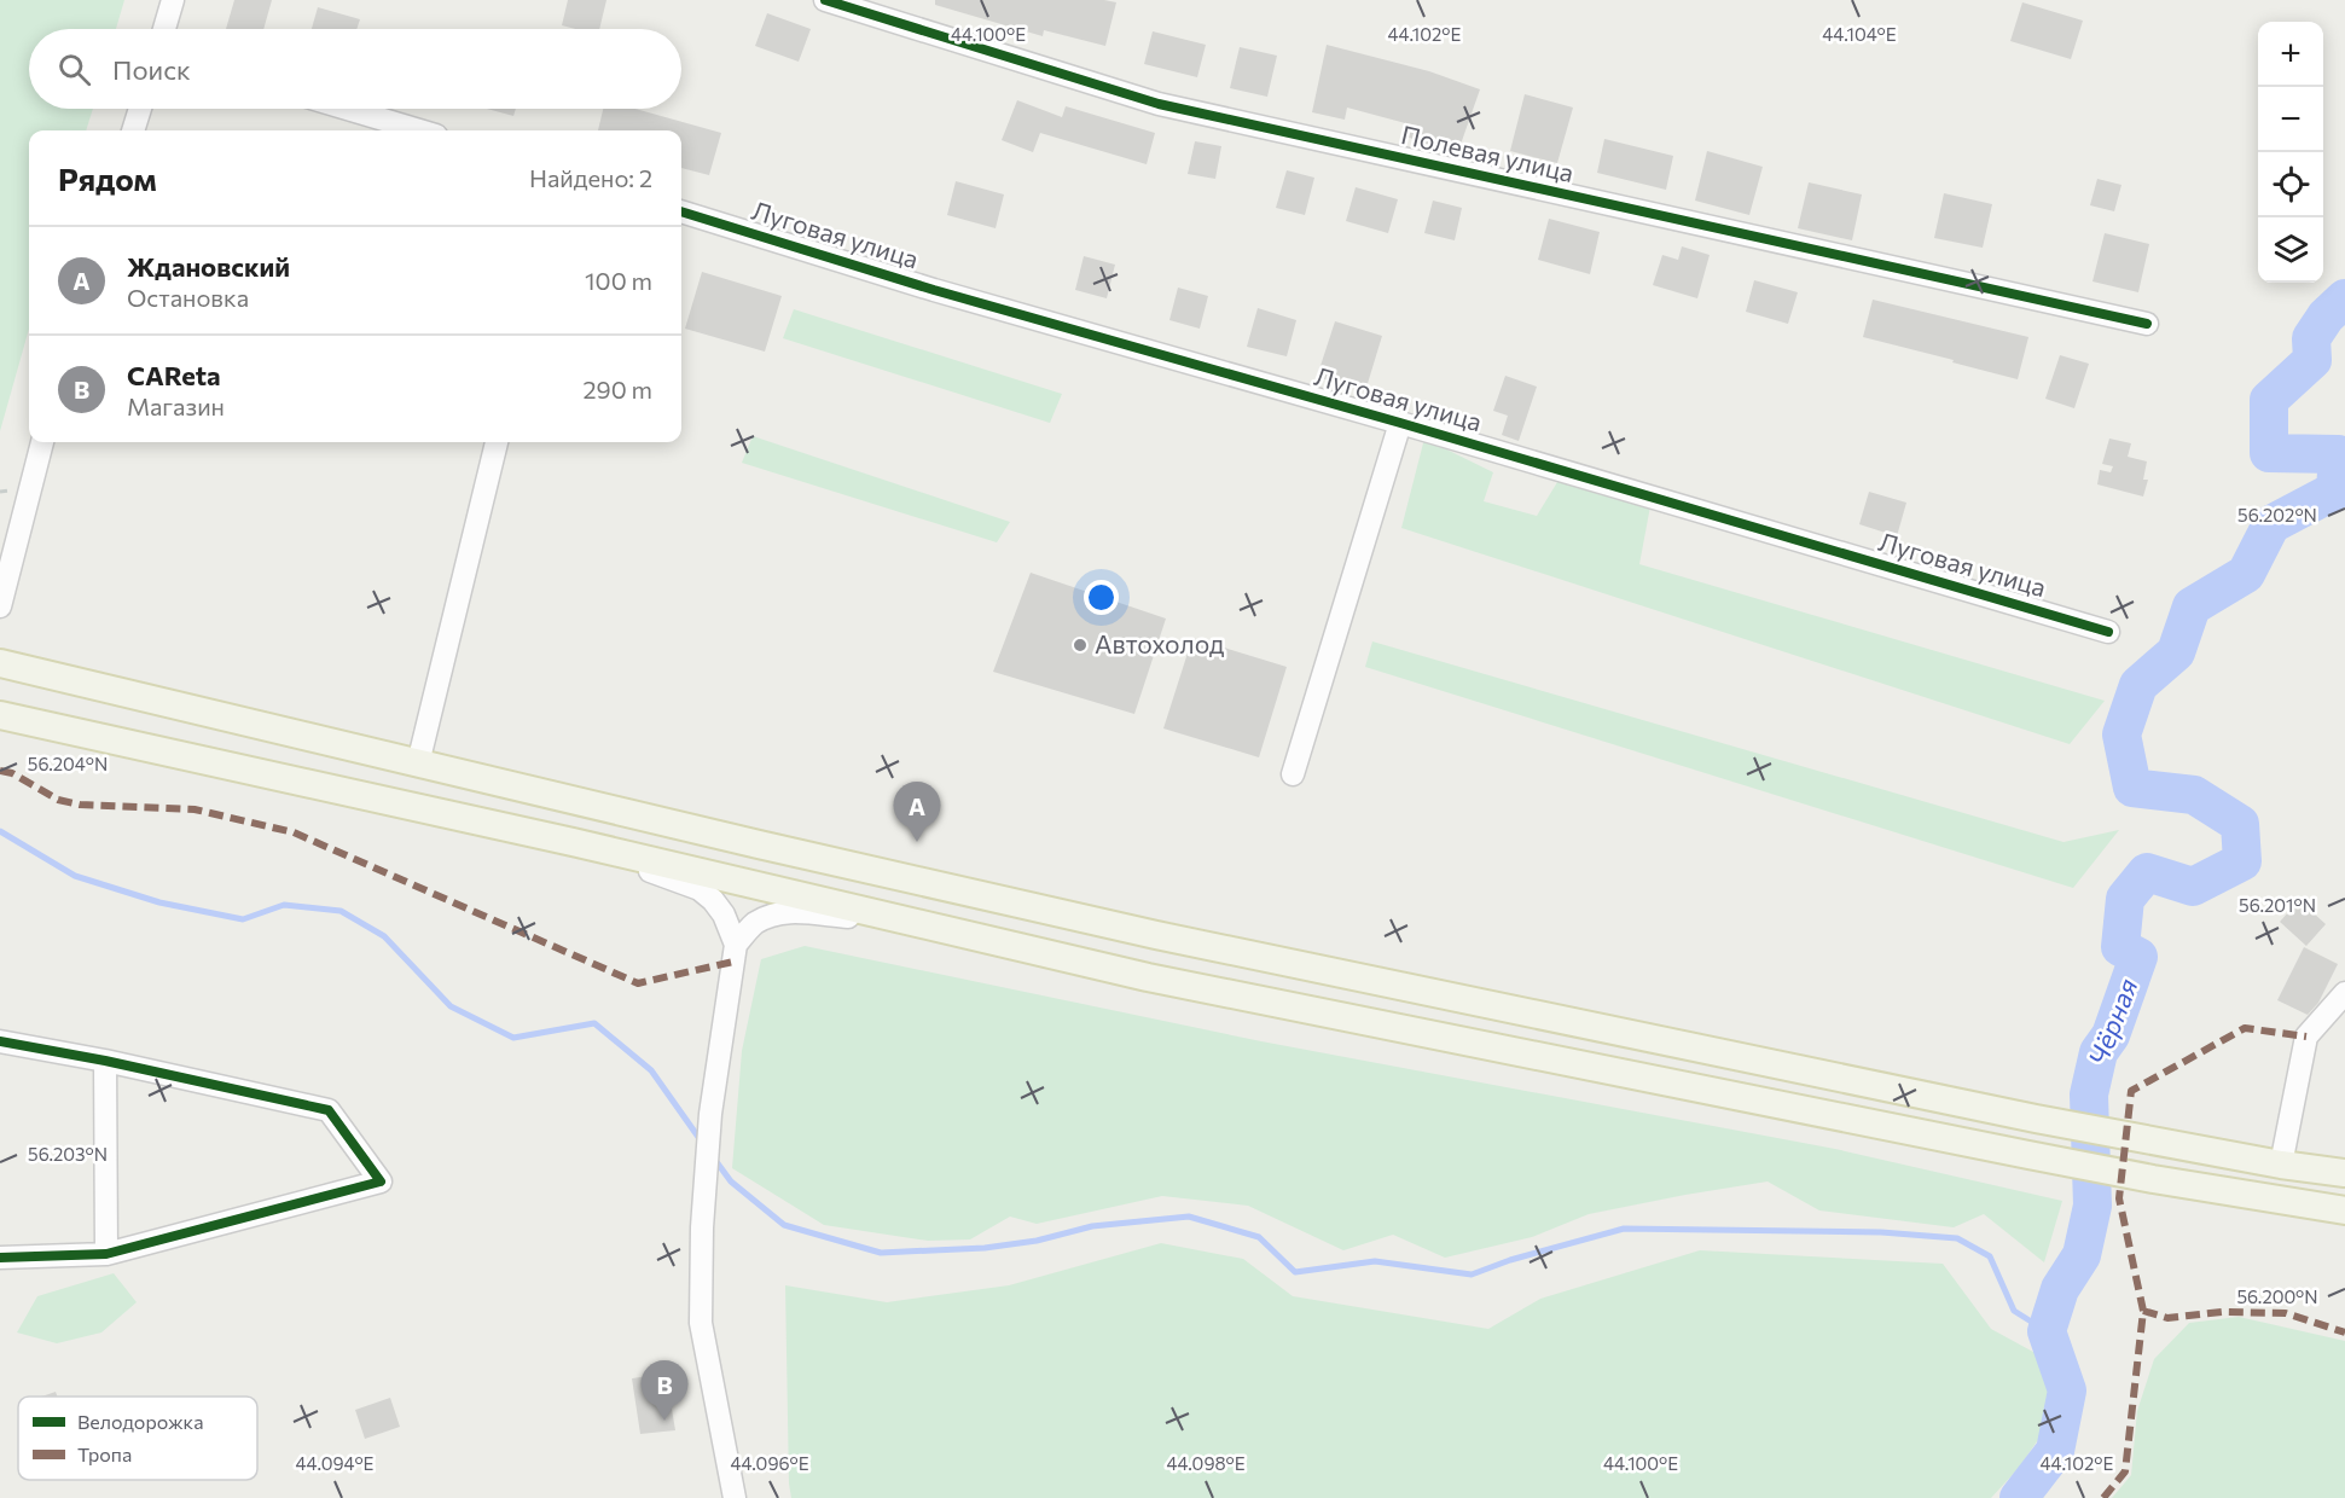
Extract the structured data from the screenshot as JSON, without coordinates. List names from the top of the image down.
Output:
{
  "streets": {
    "street": ["Полевая улица", "Луговая улица"]
  },
  "water": ["Чёрная"],
  "places": ["Автохолод"],
  "legend": ["Велодорожка", "Тропа"],
  "page": {
    "map_buttons": ["+", "−"],
    "search": "Поиск",
    "heading": ["Рядом", "Найдено: 2"],
    "list": [
      {
        "mark": "A",
        "name": "Ждановский",
        "note": "Остановка",
        "value": "100 m"
      },
      {
        "mark": "B",
        "name": "CAReta",
        "note": "Магазин",
        "value": "290 m"
      }
    ],
    "pins": ["A", "B"]
  },
  "coordinates": [
    "44.102°E",
    "44.100°E",
    "44.104°E",
    "56.202°N",
    "56.204°N",
    "56.201°N",
    "56.203°N",
    "56.200°N",
    "44.094°E",
    "44.096°E",
    "44.098°E"
  ]
}
